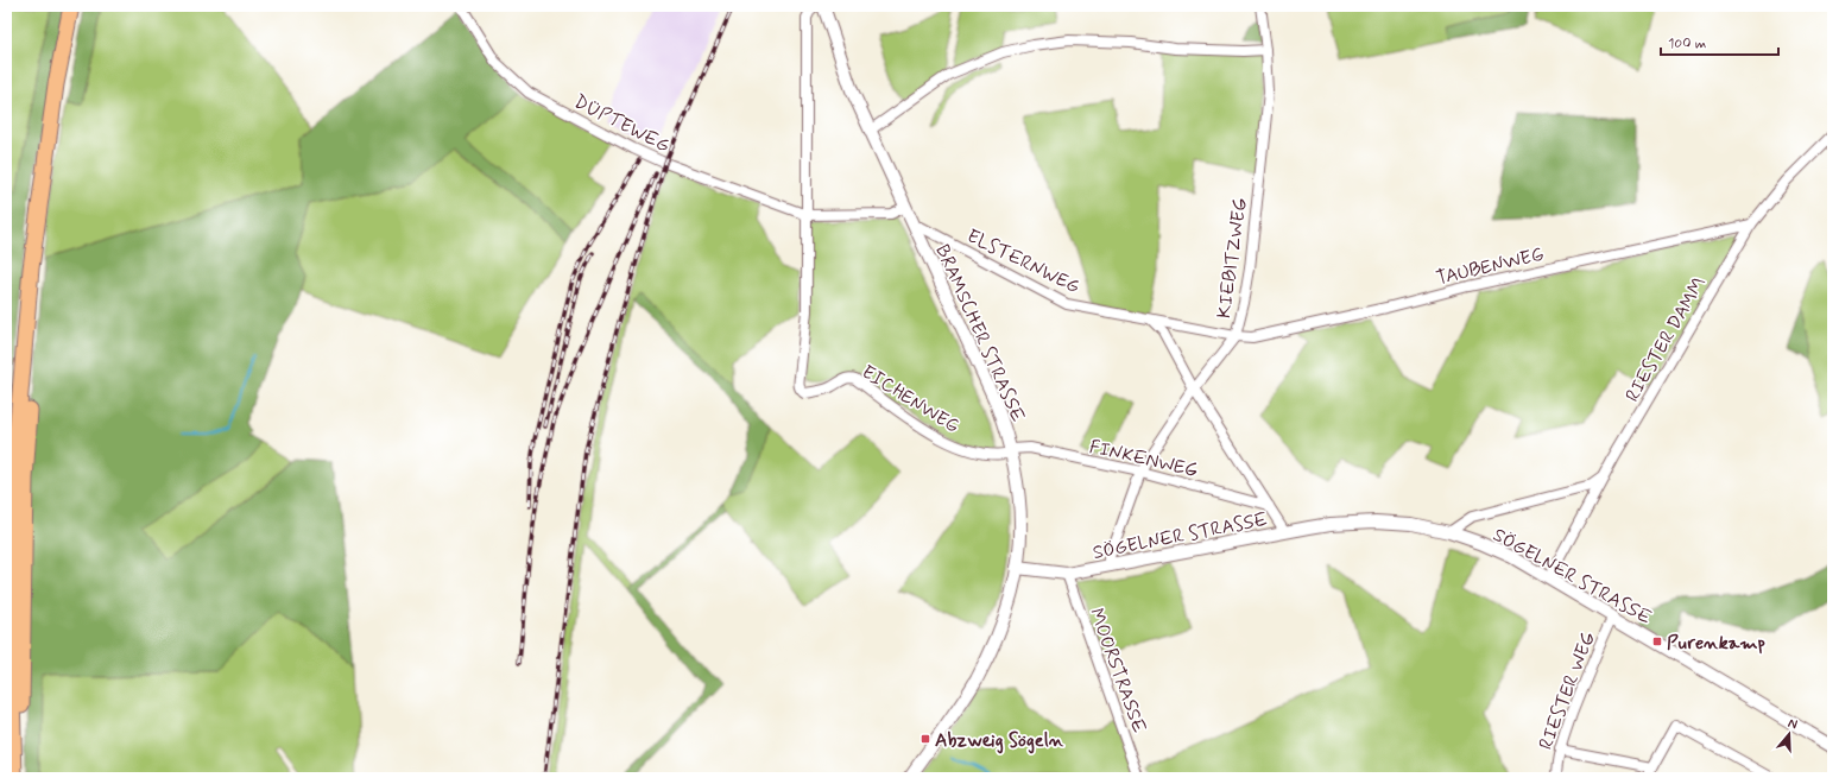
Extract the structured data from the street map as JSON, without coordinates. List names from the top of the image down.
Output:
{
  "streets": {
    "street": [
      "DÜPTEWEG",
      "KIEBITZWEG",
      "ELSTERNWEG",
      "TAUBENWEG",
      "BRAMSCHER STRASSE",
      "RIESTER DAMM",
      "EICHENWEG",
      "FINKENWEG",
      "SÖGELNER STRASSE",
      "MOORSTRASSE",
      "RIESTER WEG"
    ]
  },
  "crossings": [
    ["DÜPTEWEG", "EICHENWEG"],
    ["KIEBITZWEG", "ELSTERNWEG"],
    ["KIEBITZWEG", "TAUBENWEG"],
    ["KIEBITZWEG", "FINKENWEG"],
    ["KIEBITZWEG", "SÖGELNER STRASSE"],
    ["ELSTERNWEG", "TAUBENWEG"],
    ["ELSTERNWEG", "BRAMSCHER STRASSE"],
    ["TAUBENWEG", "RIESTER DAMM"],
    ["BRAMSCHER STRASSE", "EICHENWEG"],
    ["BRAMSCHER STRASSE", "FINKENWEG"],
    ["BRAMSCHER STRASSE", "SÖGELNER STRASSE"],
    ["RIESTER DAMM", "SÖGELNER STRASSE"],
    ["EICHENWEG", "FINKENWEG"],
    ["SÖGELNER STRASSE", "MOORSTRASSE"],
    ["SÖGELNER STRASSE", "RIESTER WEG"]
  ],
  "places": {
    "transit": ["Purenkamp", "Abzweig Sögeln"]
  },
  "scale_bar": "100 m",
  "north": "top"
}
